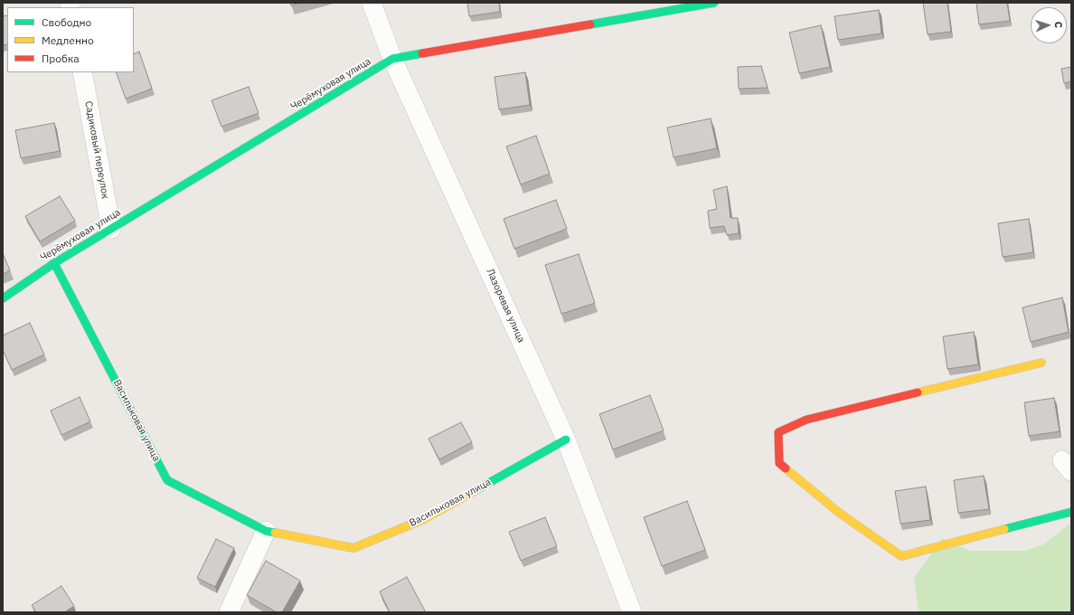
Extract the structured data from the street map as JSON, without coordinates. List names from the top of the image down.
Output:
{
  "streets": {
    "street": [
      "Черёмуховая улица",
      "Садиковый переулок",
      "Лазоревая улица",
      "Васильковая улица"
    ]
  },
  "crossings": [
    ["Черёмуховая улица", "Садиковый переулок"],
    ["Черёмуховая улица", "Лазоревая улица"],
    ["Черёмуховая улица", "Васильковая улица"],
    ["Лазоревая улица", "Васильковая улица"]
  ],
  "legend": ["Свободно", "Медленно", "Пробка"],
  "north": "right"
}
